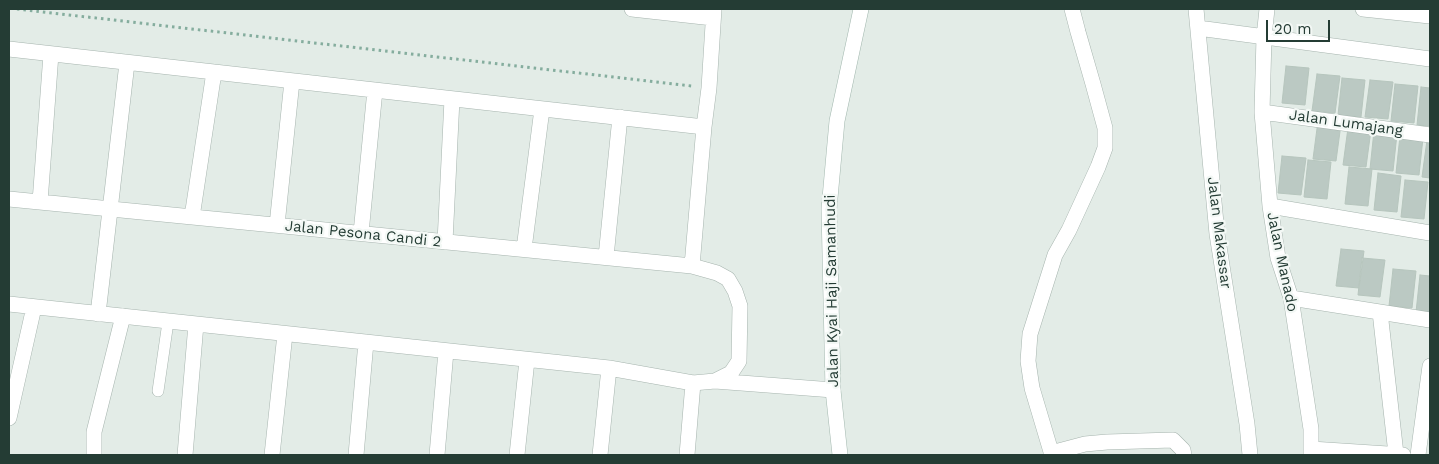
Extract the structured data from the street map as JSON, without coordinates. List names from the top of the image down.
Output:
{
  "streets": {
    "street": [
      "Jalan Lumajang",
      "Jalan Makassar",
      "Jalan Pesona Candi 2",
      "Jalan Manado",
      "Jalan Kyai Haji Samanhudi"
    ]
  },
  "crossings": [
    ["Jalan Lumajang", "Jalan Manado"]
  ],
  "scale_bar": "20 m"
}
